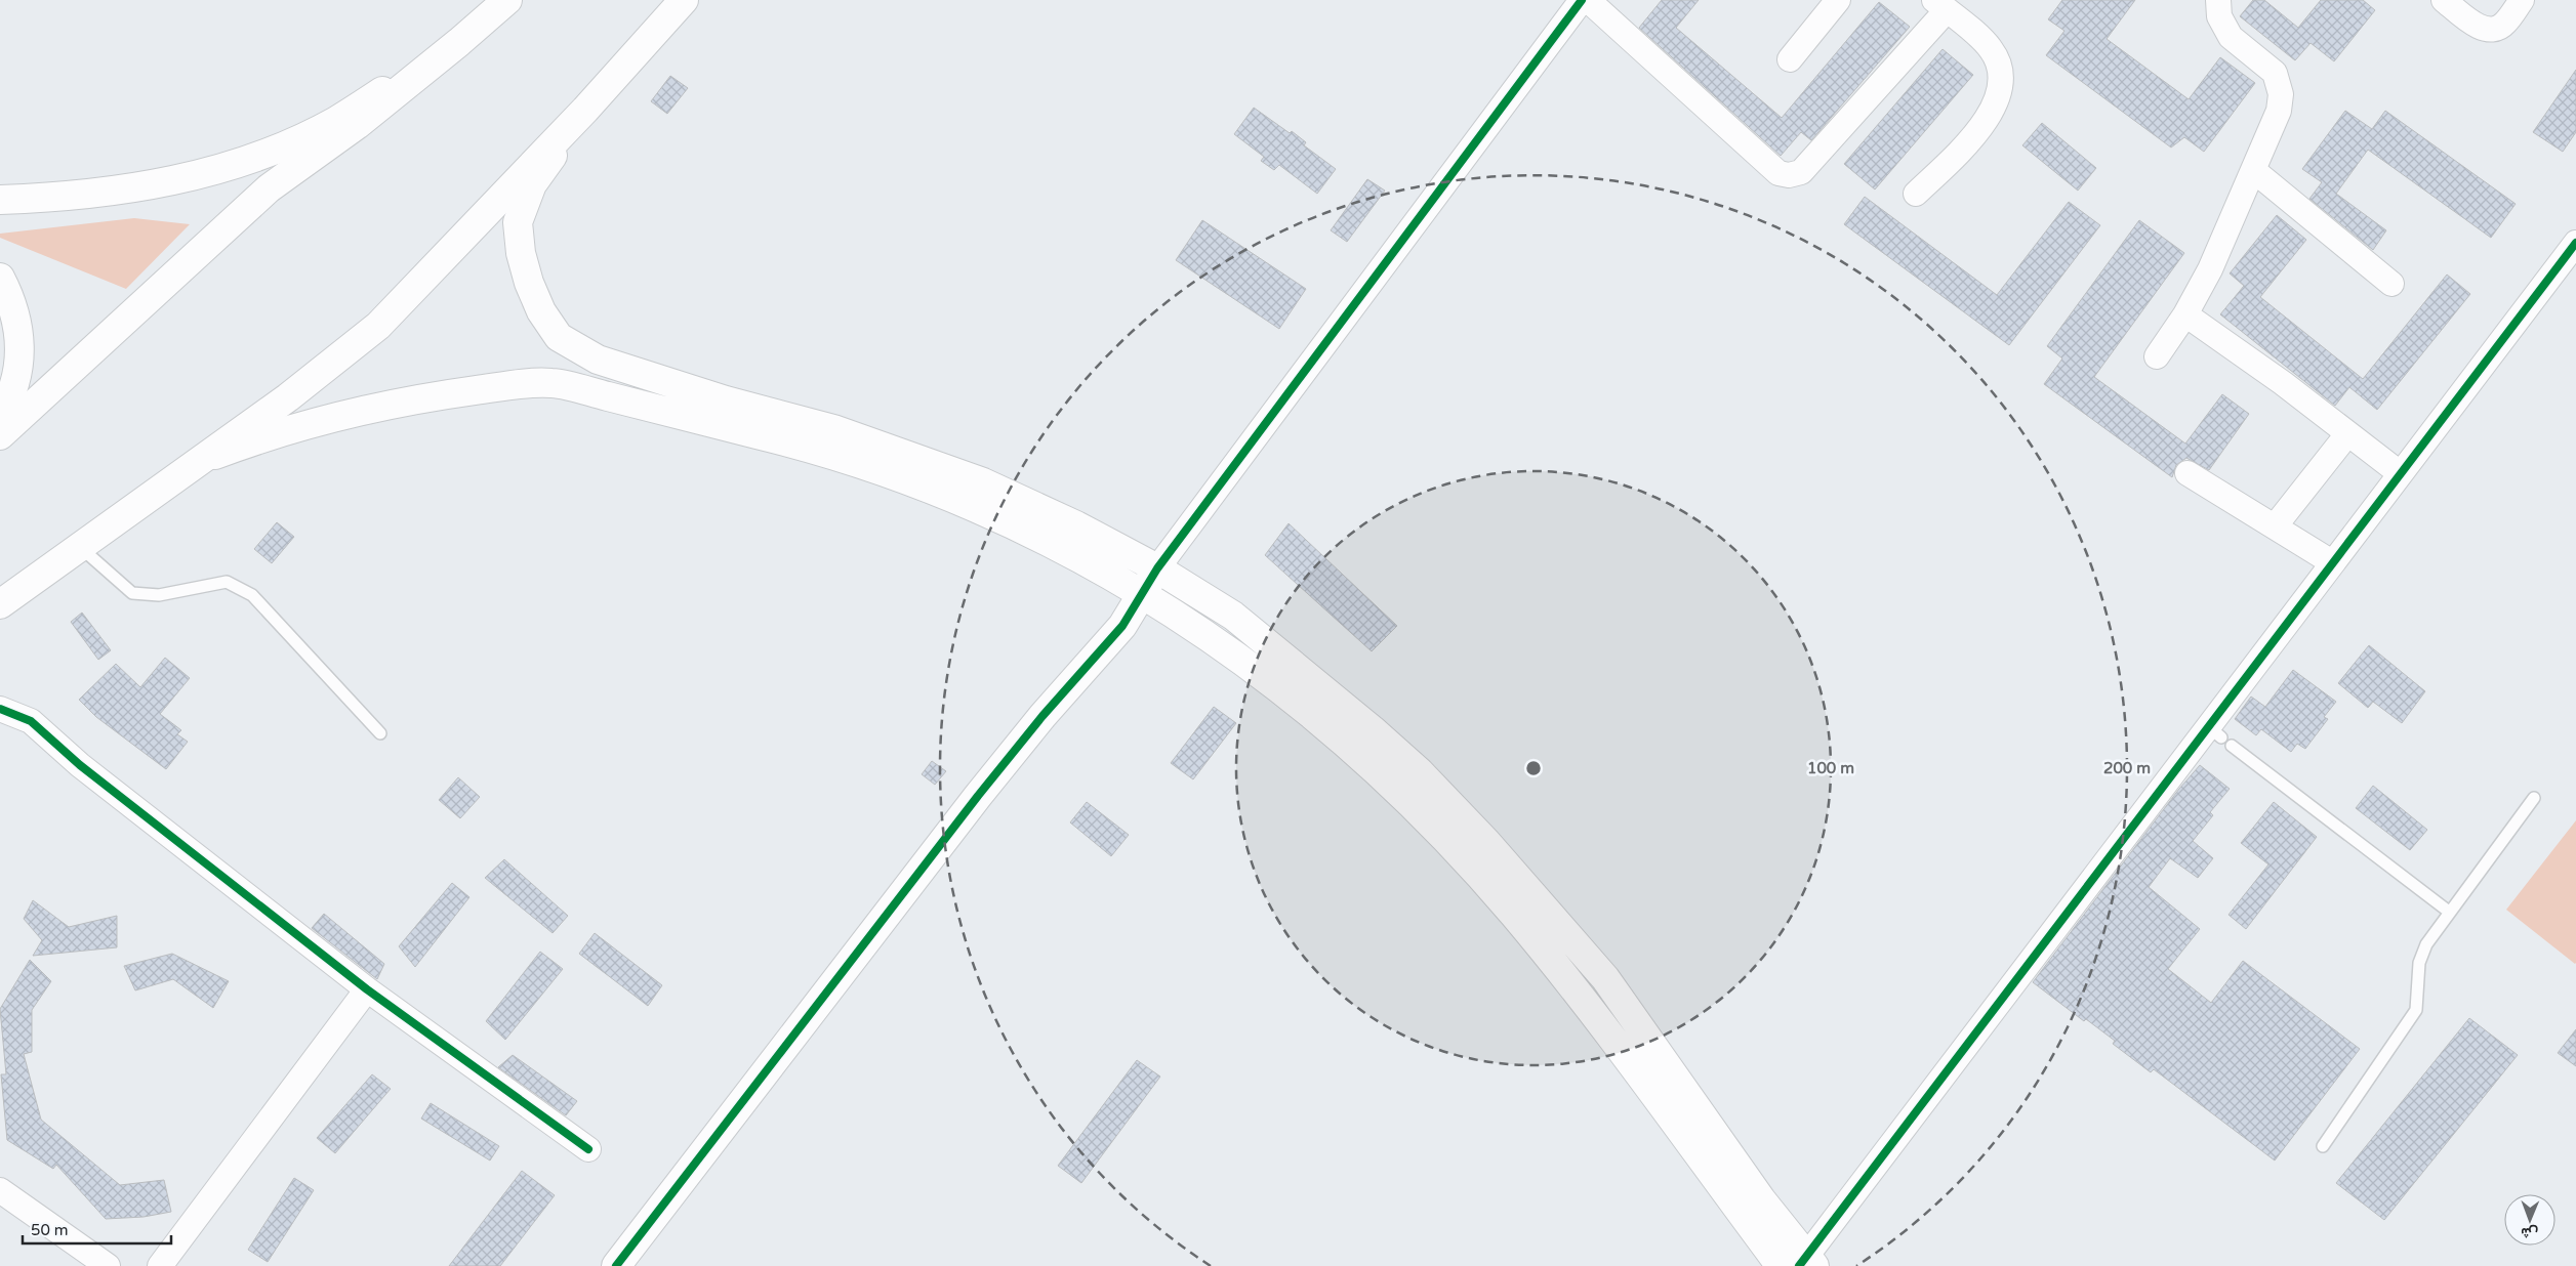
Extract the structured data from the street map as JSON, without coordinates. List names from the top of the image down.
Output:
{
  "scale_bar": "50 m",
  "north": "bottom",
  "rings": ["100 m", "200 m"]
}
